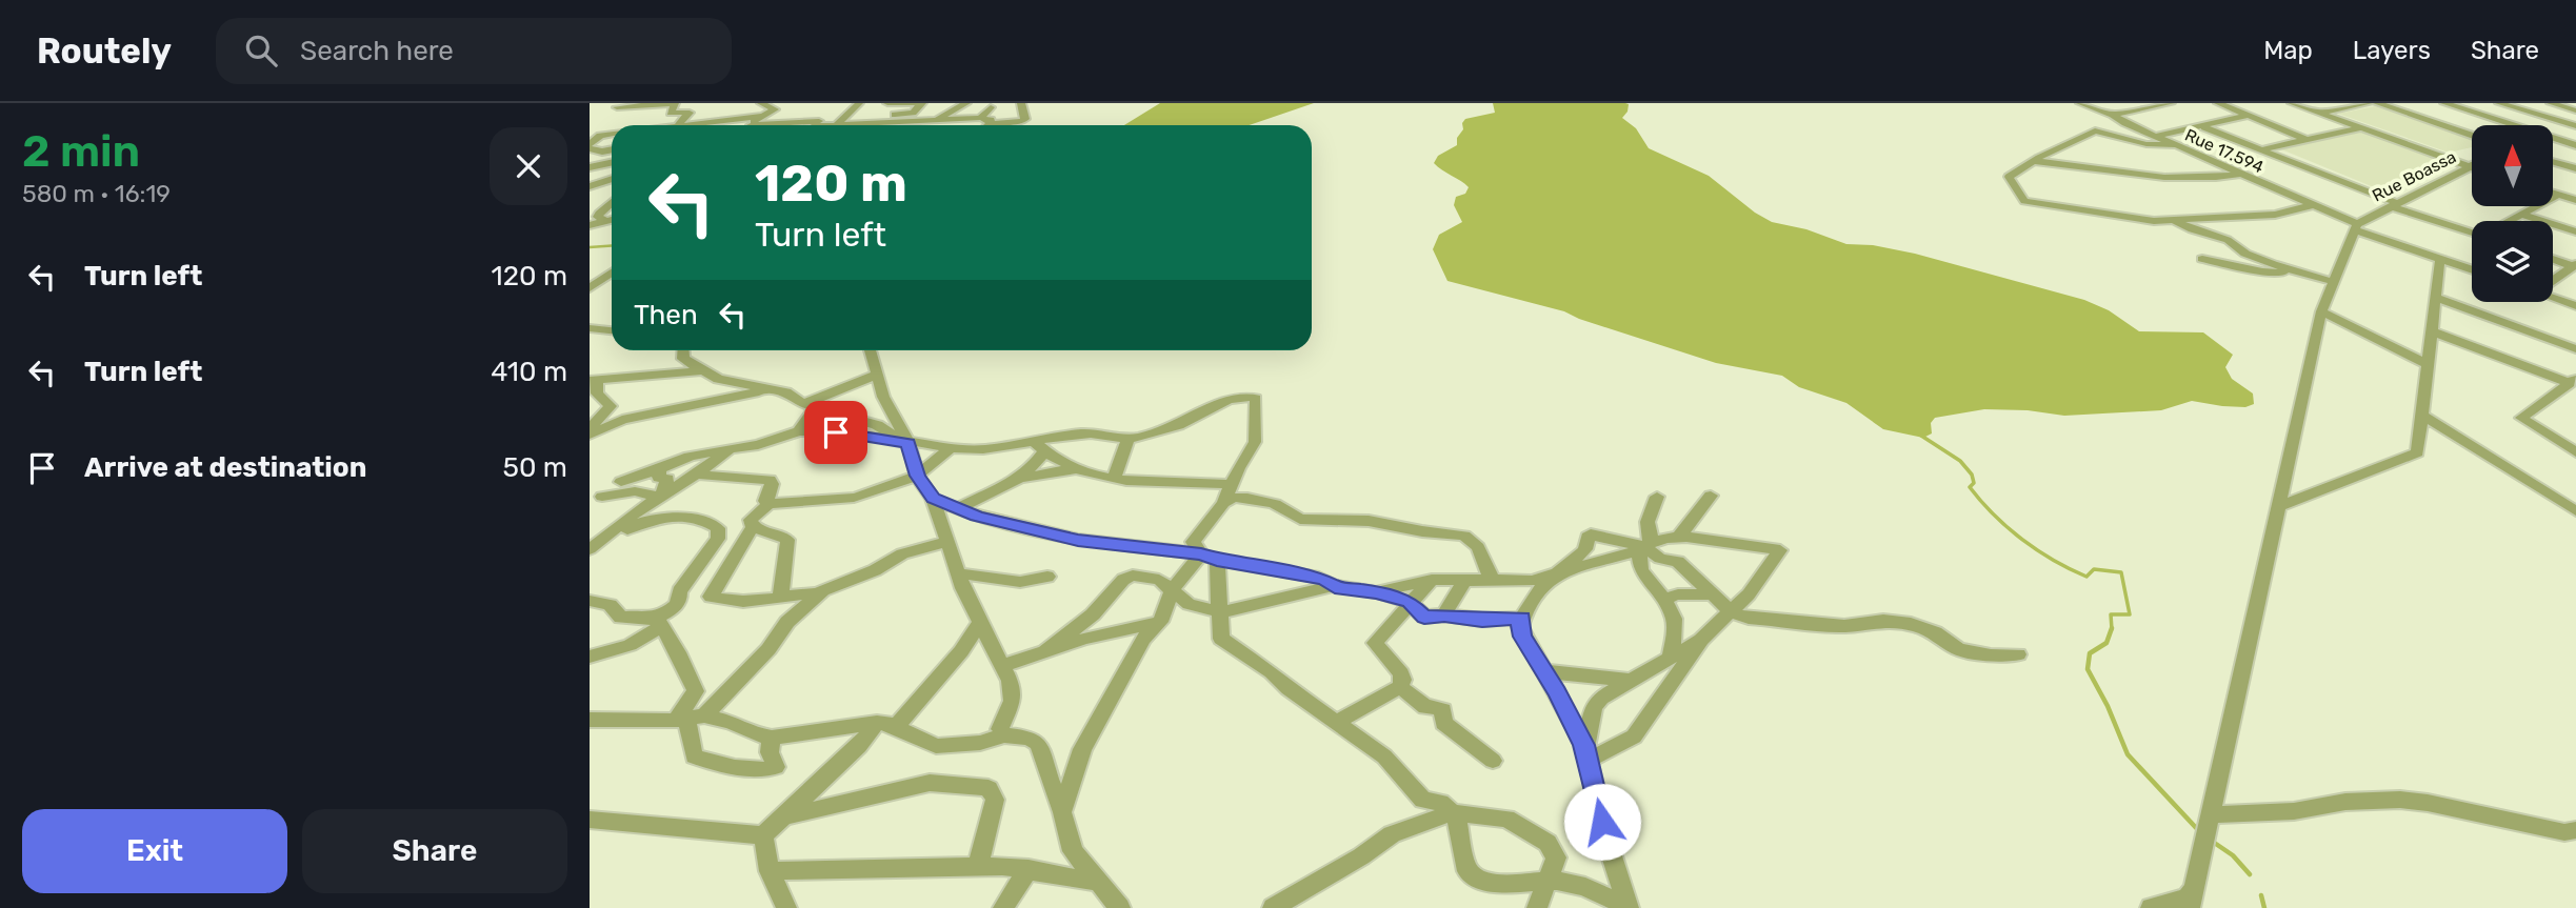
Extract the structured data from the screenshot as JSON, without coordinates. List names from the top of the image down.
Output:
{
  "streets": {
    "street": ["Rue 17.594", "Rue Boassa"]
  },
  "crossings": [
    ["Rue 17.594", "Rue Boassa"]
  ],
  "north": "top",
  "page": {
    "header": "Routely",
    "search": "Search here",
    "nav": ["Map", "Layers", "Share"],
    "heading": ["2 min", "580 m · 16:19"],
    "turn": ["120 m", "Turn left"],
    "list": [
      {
        "name": "Turn left",
        "value": "120 m"
      },
      {
        "name": "Turn left",
        "value": "410 m"
      },
      {
        "name": "Arrive at destination",
        "value": "50 m"
      }
    ],
    "then": "Then",
    "buttons": ["Exit", "Share"]
  }
}
